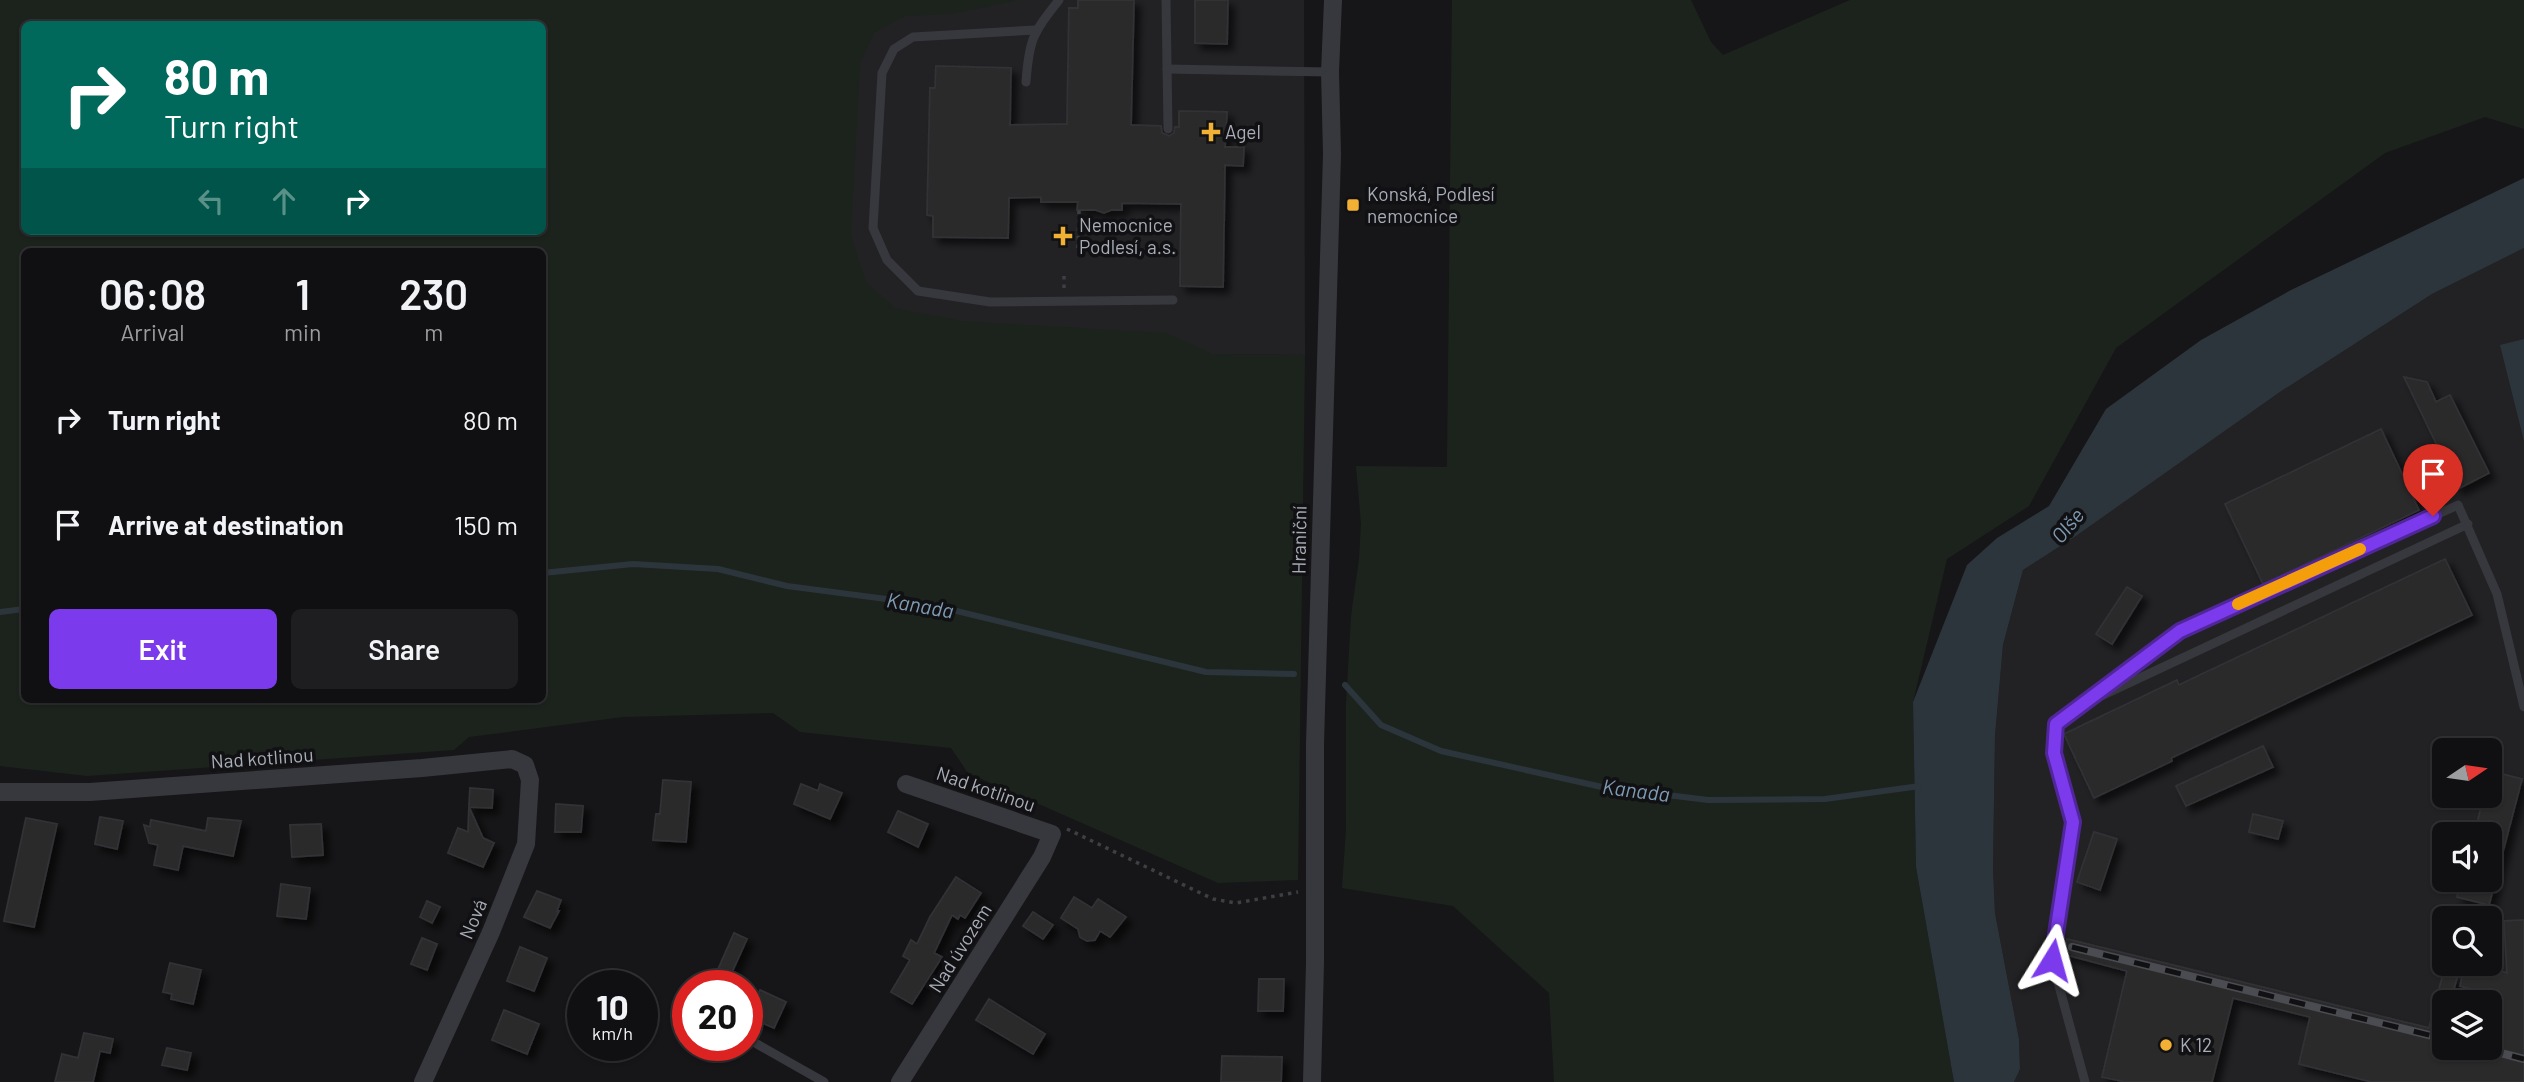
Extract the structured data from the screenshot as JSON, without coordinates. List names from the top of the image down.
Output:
{
  "streets": {
    "street": [
      "Hraniční",
      "Nad kotlinou",
      "Nová",
      "Nad úvozem"
    ]
  },
  "crossings": [
    ["Nad kotlinou", "Nová"],
    ["Nad kotlinou", "Nad úvozem"]
  ],
  "water": ["Olše", "Kanada"],
  "places": {
    "health": ["Agel", "Nemocnice Podlesí, a.s."],
    "transit": ["Konská, Podlesí nemocnice"],
    "other": ["K 12"]
  },
  "north": "right",
  "page": {
    "turn": ["80 m", "Turn right"],
    "eta": [
      "06:08",
      "Arrival",
      "1",
      "min",
      "230",
      "m"
    ],
    "list": [
      {
        "name": "Turn right",
        "value": "80 m"
      },
      {
        "name": "Arrive at destination",
        "value": "150 m"
      }
    ],
    "buttons": ["Exit", "Share"],
    "speed": "10 km/h",
    "limit": "20"
  }
}
